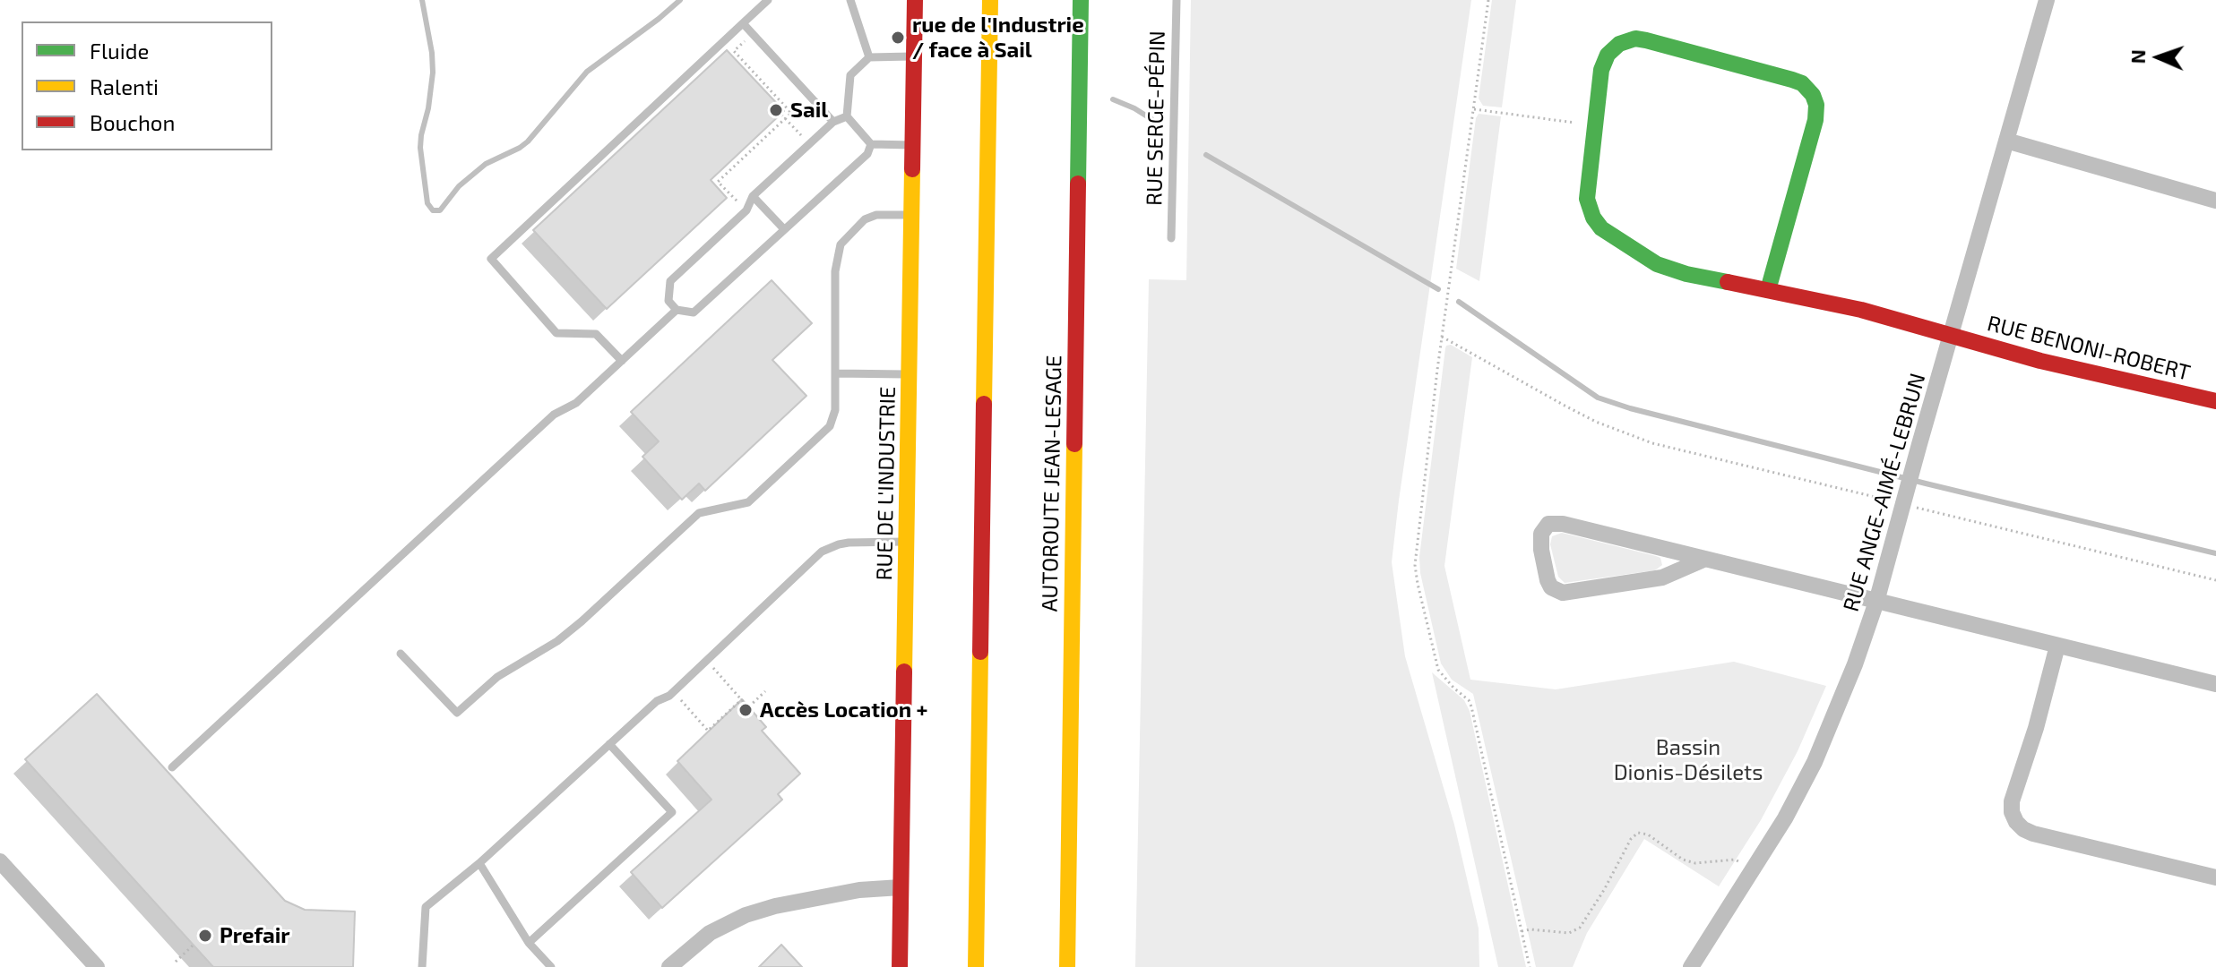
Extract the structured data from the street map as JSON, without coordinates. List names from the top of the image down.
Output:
{
  "streets": {
    "main road": ["RUE BENONI-ROBERT", "RUE DE L'INDUSTRIE", "AUTOROUTE JEAN-LESAGE"],
    "street": ["RUE ANGE-AIMÉ-LEBRUN"],
    "lane": ["RUE SERGE-PÉPIN"]
  },
  "crossings": [
    ["RUE BENONI-ROBERT", "RUE ANGE-AIMÉ-LEBRUN"]
  ],
  "parks": ["Bassin Dionis-Désilets"],
  "places": [
    "rue de l'Industrie / face à Sail",
    "Sail",
    "Accès Location +",
    "Prefair"
  ],
  "legend": ["Fluide", "Ralenti", "Bouchon"],
  "north": "left"
}
